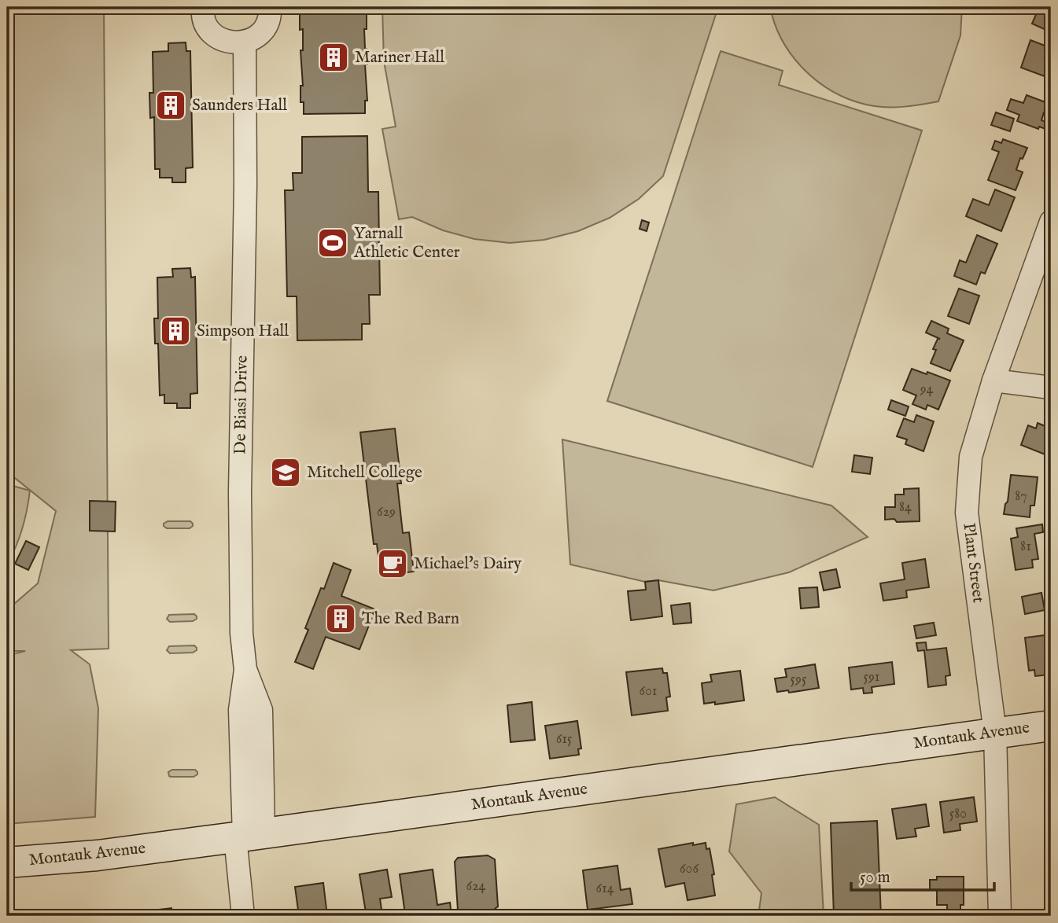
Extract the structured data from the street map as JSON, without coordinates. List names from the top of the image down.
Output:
{
  "streets": {
    "street": ["De Biasi Drive", "Plant Street", "Montauk Avenue"]
  },
  "crossings": [
    ["De Biasi Drive", "Montauk Avenue"],
    ["Plant Street", "Montauk Avenue"]
  ],
  "places": {
    "building": [
      "Mariner Hall",
      "Saunders Hall",
      "Simpson Hall",
      "The Red Barn"
    ],
    "sports": ["Yarnall Athletic Center"],
    "school or university": ["Mitchell College"],
    "cafe": ["Michael's Dairy"]
  },
  "house_numbers": [
    "94",
    "87",
    "84",
    "629",
    "81",
    "591",
    "595",
    "601",
    "615",
    "580",
    "606",
    "624",
    "614"
  ],
  "scale_bar": "50 m"
}
